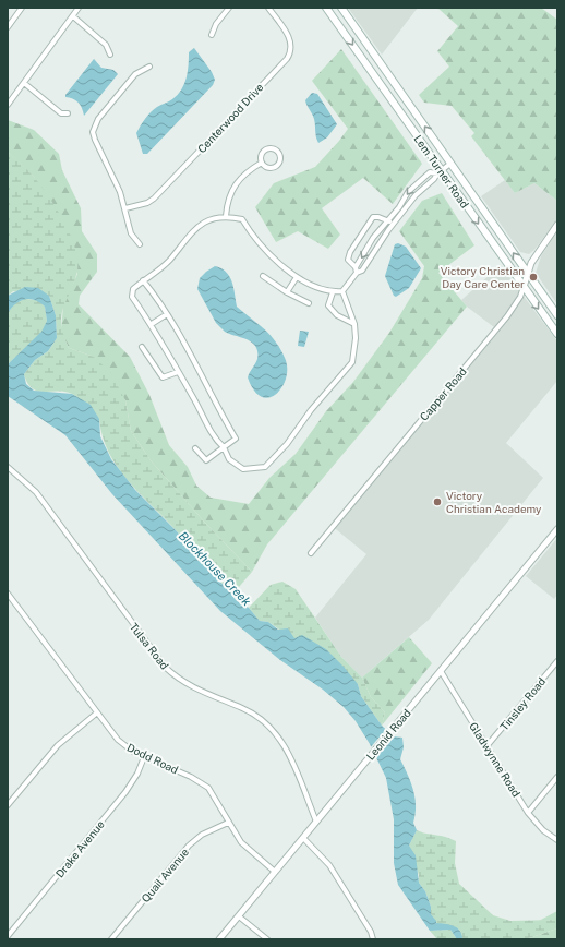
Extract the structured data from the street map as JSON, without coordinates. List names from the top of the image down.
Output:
{
  "streets": {
    "main road": ["Lem Turner Road"],
    "street": [
      "Centerwood Drive",
      "Capper Road",
      "Tulsa Road",
      "Tinsley Road",
      "Leonid Road",
      "Dodd Road",
      "Gladwynne Road",
      "Drake Avenue",
      "Quail Avenue"
    ]
  },
  "crossings": [
    ["Lem Turner Road", "Capper Road"],
    ["Tulsa Road", "Leonid Road"],
    ["Tinsley Road", "Gladwynne Road"],
    ["Leonid Road", "Dodd Road"],
    ["Leonid Road", "Gladwynne Road"],
    ["Dodd Road", "Drake Avenue"],
    ["Dodd Road", "Quail Avenue"]
  ],
  "water": ["Blockhouse Creek"],
  "places": ["Victory Christian Day Care Center", "Victory Christian Academy"]
}
